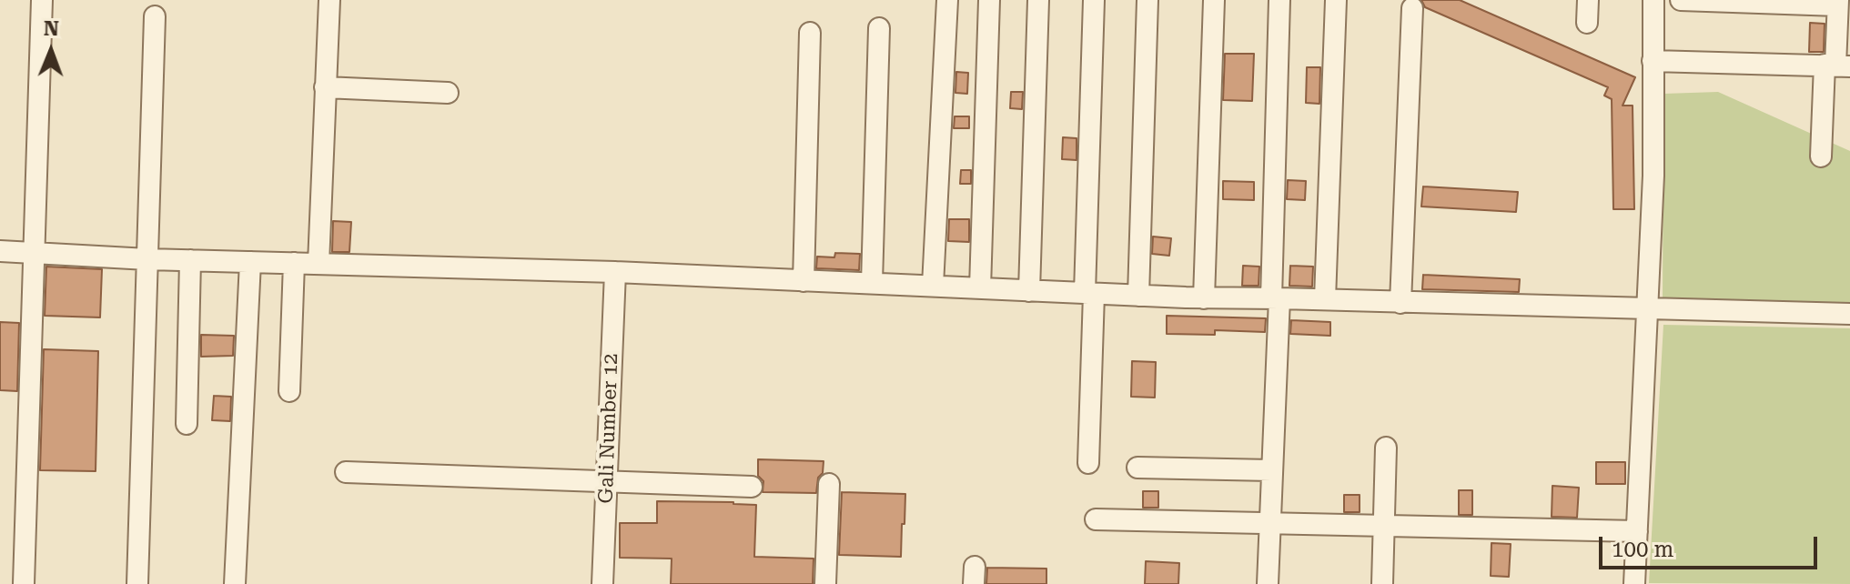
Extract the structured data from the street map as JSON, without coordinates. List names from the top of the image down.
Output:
{
  "streets": {
    "street": ["Gali Number 12"]
  },
  "scale_bar": "100 m",
  "north": "top"
}
